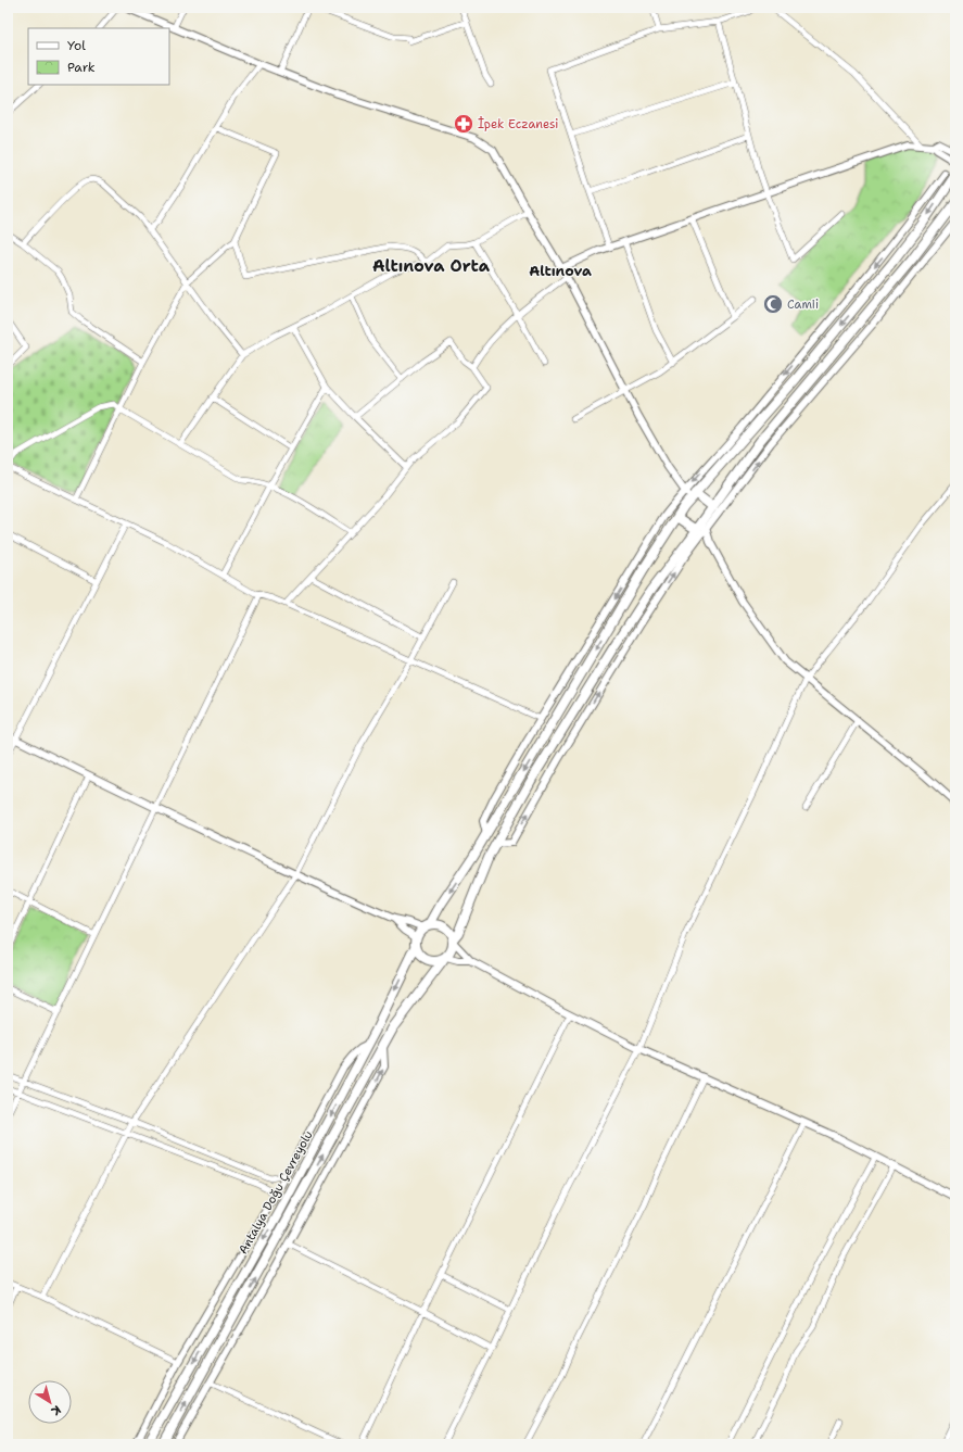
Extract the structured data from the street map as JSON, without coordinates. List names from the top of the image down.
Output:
{
  "streets": {
    "main road": ["Antalya Doğu Çevreyolu"]
  },
  "districts": ["Altınova Orta", "Altınova"],
  "places": {
    "pharmacy": ["İpek Eczanesi"],
    "mosque": ["Camii"]
  },
  "legend": ["Yol", "Park"],
  "north": "bottom right"
}
